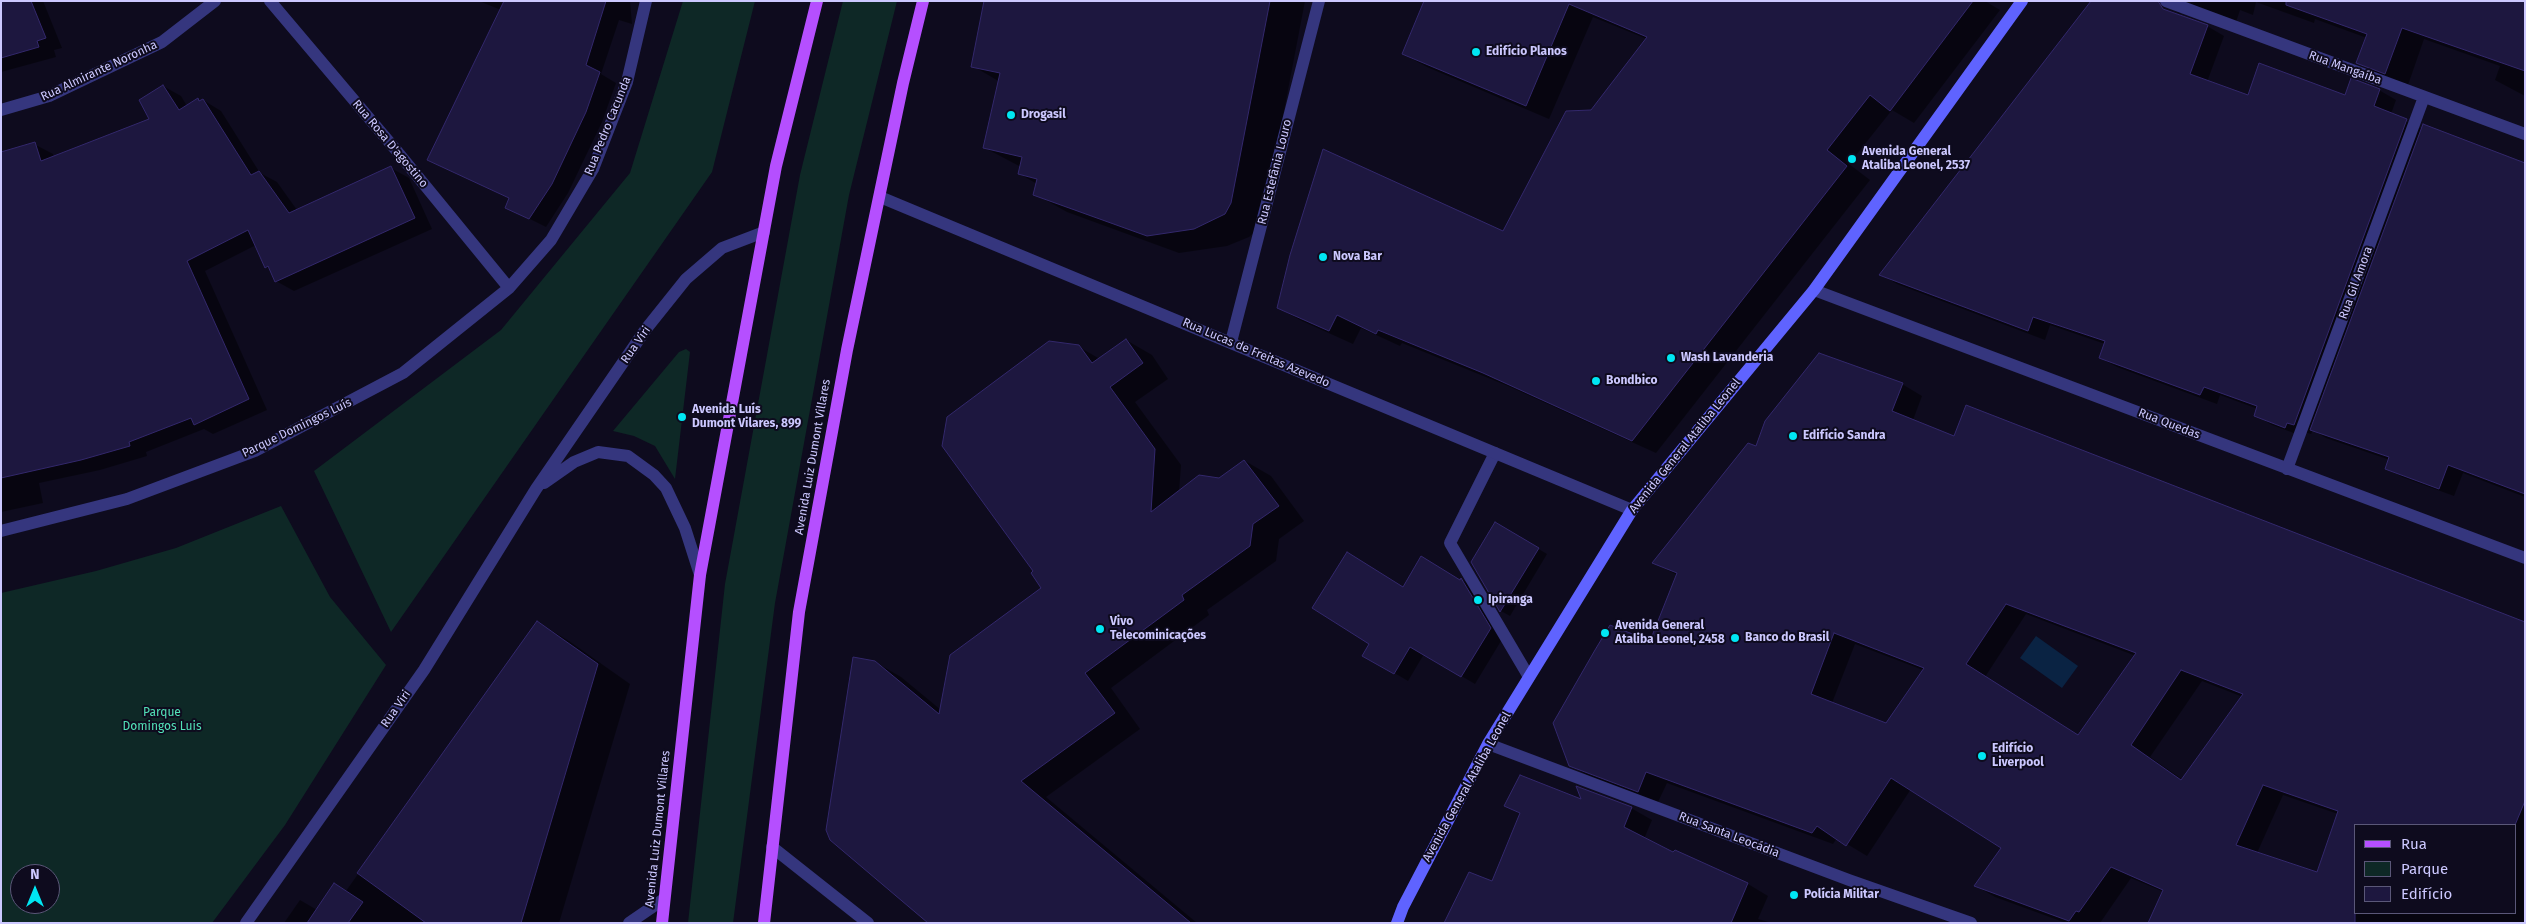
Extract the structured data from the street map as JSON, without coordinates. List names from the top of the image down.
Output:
{
  "streets": {
    "main road": ["Avenida General Ataliba Leonel", "Avenida Luiz Dumont Villares"],
    "street": [
      "Rua Mangaíba",
      "Rua Almirante Noronha",
      "Rua Pedro Cacunda",
      "Rua Rosa D'agostino",
      "Rua Estefânia Louro",
      "Rua Gil Amora",
      "Rua Viri",
      "Rua Lucas de Freitas Azevedo",
      "Rua Quedas",
      "Parque Domingos Luís",
      "Rua Santa Leocádia"
    ]
  },
  "crossings": [
    ["Rua Mangaíba", "Rua Gil Amora"],
    ["Rua Pedro Cacunda", "Rua Rosa D'agostino"],
    ["Rua Pedro Cacunda", "Parque Domingos Luís"],
    ["Rua Rosa D'agostino", "Parque Domingos Luís"],
    ["Rua Estefânia Louro", "Rua Lucas de Freitas Azevedo"],
    ["Rua Gil Amora", "Rua Quedas"],
    ["Rua Viri", "Avenida Luiz Dumont Villares"],
    ["Rua Lucas de Freitas Azevedo", "Avenida General Ataliba Leonel"],
    ["Rua Lucas de Freitas Azevedo", "Avenida Luiz Dumont Villares"],
    ["Rua Quedas", "Avenida General Ataliba Leonel"],
    ["Avenida General Ataliba Leonel", "Rua Santa Leocádia"]
  ],
  "parks": ["Parque Domingos Luis"],
  "places": [
    "Edifício Planos",
    "Drogasil",
    "Avenida General Ataliba Leonel, 2537",
    "Nova Bar",
    "Wash Lavanderia",
    "Bondbico",
    "Avenida Luís Dumont Vilares, 899",
    "Edifício Sandra",
    "Ipiranga",
    "Vivo Telecominicações",
    "Avenida General Ataliba Leonel, 2458",
    "Banco do Brasil",
    "Edifício Liverpool",
    "Polícia Militar"
  ],
  "legend": ["Rua", "Parque", "Edifício"],
  "north": "top"
}
